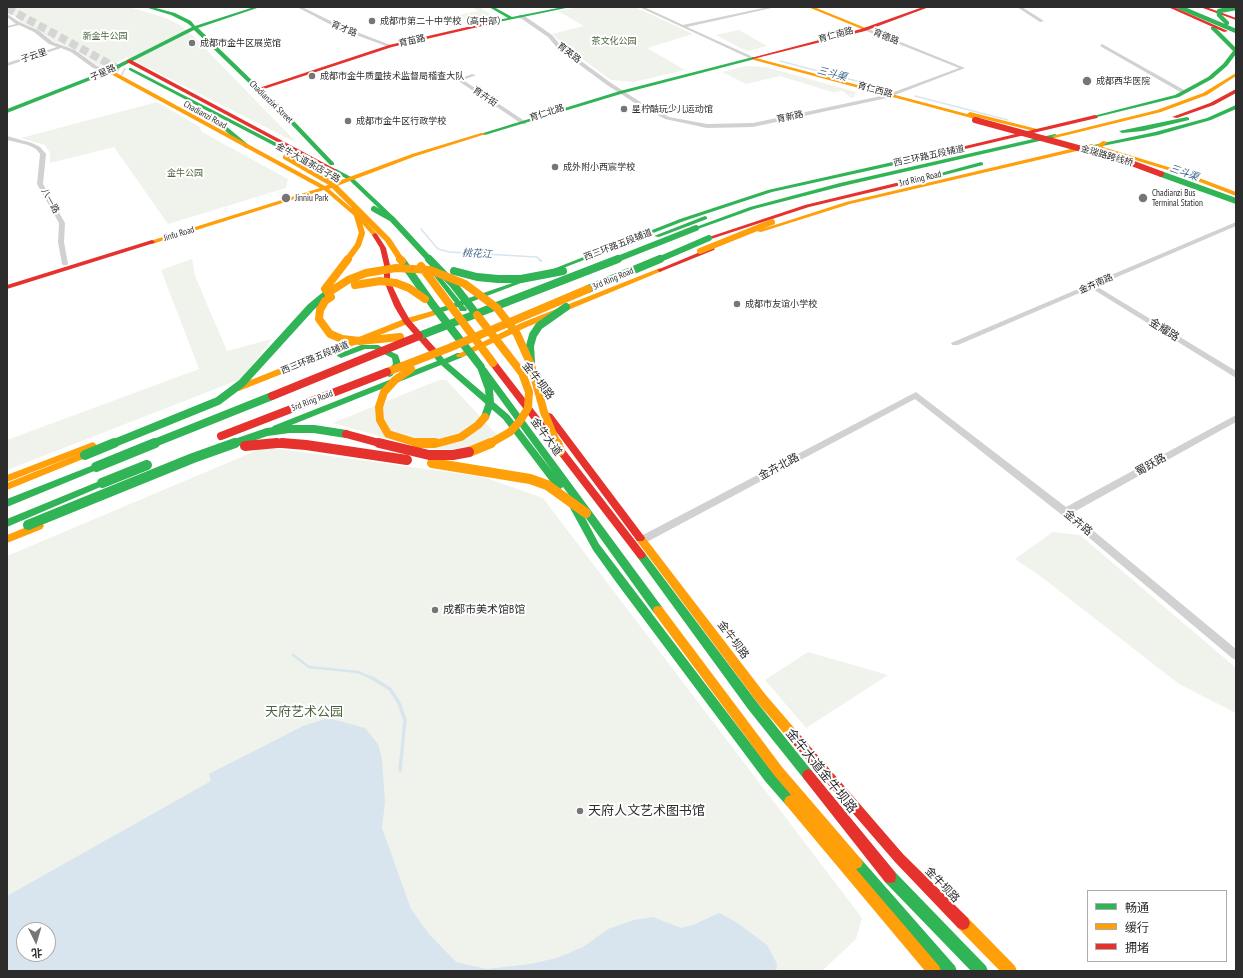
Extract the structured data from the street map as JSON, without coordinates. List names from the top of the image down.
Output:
{
  "streets": {
    "main road": [
      "育仁南路",
      "育德路",
      "育苗路",
      "育英路",
      "子星路",
      "育仁西路",
      "Chadianzixi Street",
      "育仁北路",
      "Chadianzi Road",
      "西三环路五段辅道",
      "金瑞路跨线桥",
      "金牛大道茶店子路",
      "3rd Ring Road",
      "Jinfu Road",
      "金牛坝路",
      "金牛大道",
      "金牛大道金牛坝路"
    ],
    "street": [
      "育才路",
      "子云里",
      "育卉街",
      "育新路",
      "八一路",
      "金卉南路",
      "金耀路",
      "蜀跃路",
      "金卉北路",
      "金卉路"
    ]
  },
  "crossings": [
    ["育才路", "育苗路"],
    ["育仁南路", "育德路"],
    ["育仁南路", "育仁西路"],
    ["育仁南路", "育仁北路"],
    ["育德路", "育新路"],
    ["育苗路", "育英路"],
    ["育苗路", "Chadianzixi Street"],
    ["育英路", "育仁北路"],
    ["育英路", "育新路"],
    ["子星路", "Chadianzixi Street"],
    ["子星路", "Chadianzi Road"],
    ["子星路", "金牛大道茶店子路"],
    ["育仁西路", "育仁北路"],
    ["育仁西路", "育新路"],
    ["育仁西路", "金瑞路跨线桥"],
    ["育卉街", "育仁北路"],
    ["Chadianzixi Street", "育仁北路"],
    ["Chadianzixi Street", "Jinfu Road"],
    ["Chadianzixi Street", "金牛坝路"],
    ["育仁北路", "育新路"],
    ["育仁北路", "Jinfu Road"],
    ["育仁北路", "金牛坝路"],
    ["Chadianzi Road", "金牛大道茶店子路"],
    ["西三环路五段辅道", "金牛坝路"],
    ["金牛大道茶店子路", "金牛大道"],
    ["八一路", "Jinfu Road"],
    ["Jinfu Road", "金牛坝路"],
    ["金卉南路", "金耀路"],
    ["金牛坝路", "金卉北路"],
    ["金牛大道", "金牛大道金牛坝路"],
    ["蜀跃路", "金卉路"],
    ["金卉北路", "金卉路"]
  ],
  "water": ["三斗渠", "桃花江"],
  "parks": [
    "新金牛公园",
    "茶文化公园",
    "金牛公园",
    "天府艺术公园"
  ],
  "places": [
    "成都市第二十中学校（高中部）",
    "成都市金牛区展览馆",
    "成都市金牛质量技术监督局稽查大队",
    "成都西华医院",
    "星柠酷玩少儿运动馆",
    "成都市金牛区行政学校",
    "成外附小西宸学校",
    "Jinniu Park",
    "Chadianzi Bus Terminal Station",
    "成都市友谊小学校",
    "成都市美术馆B馆",
    "天府人文艺术图书馆"
  ],
  "legend": ["畅通", "缓行", "拥堵"],
  "north": "bottom"
}
